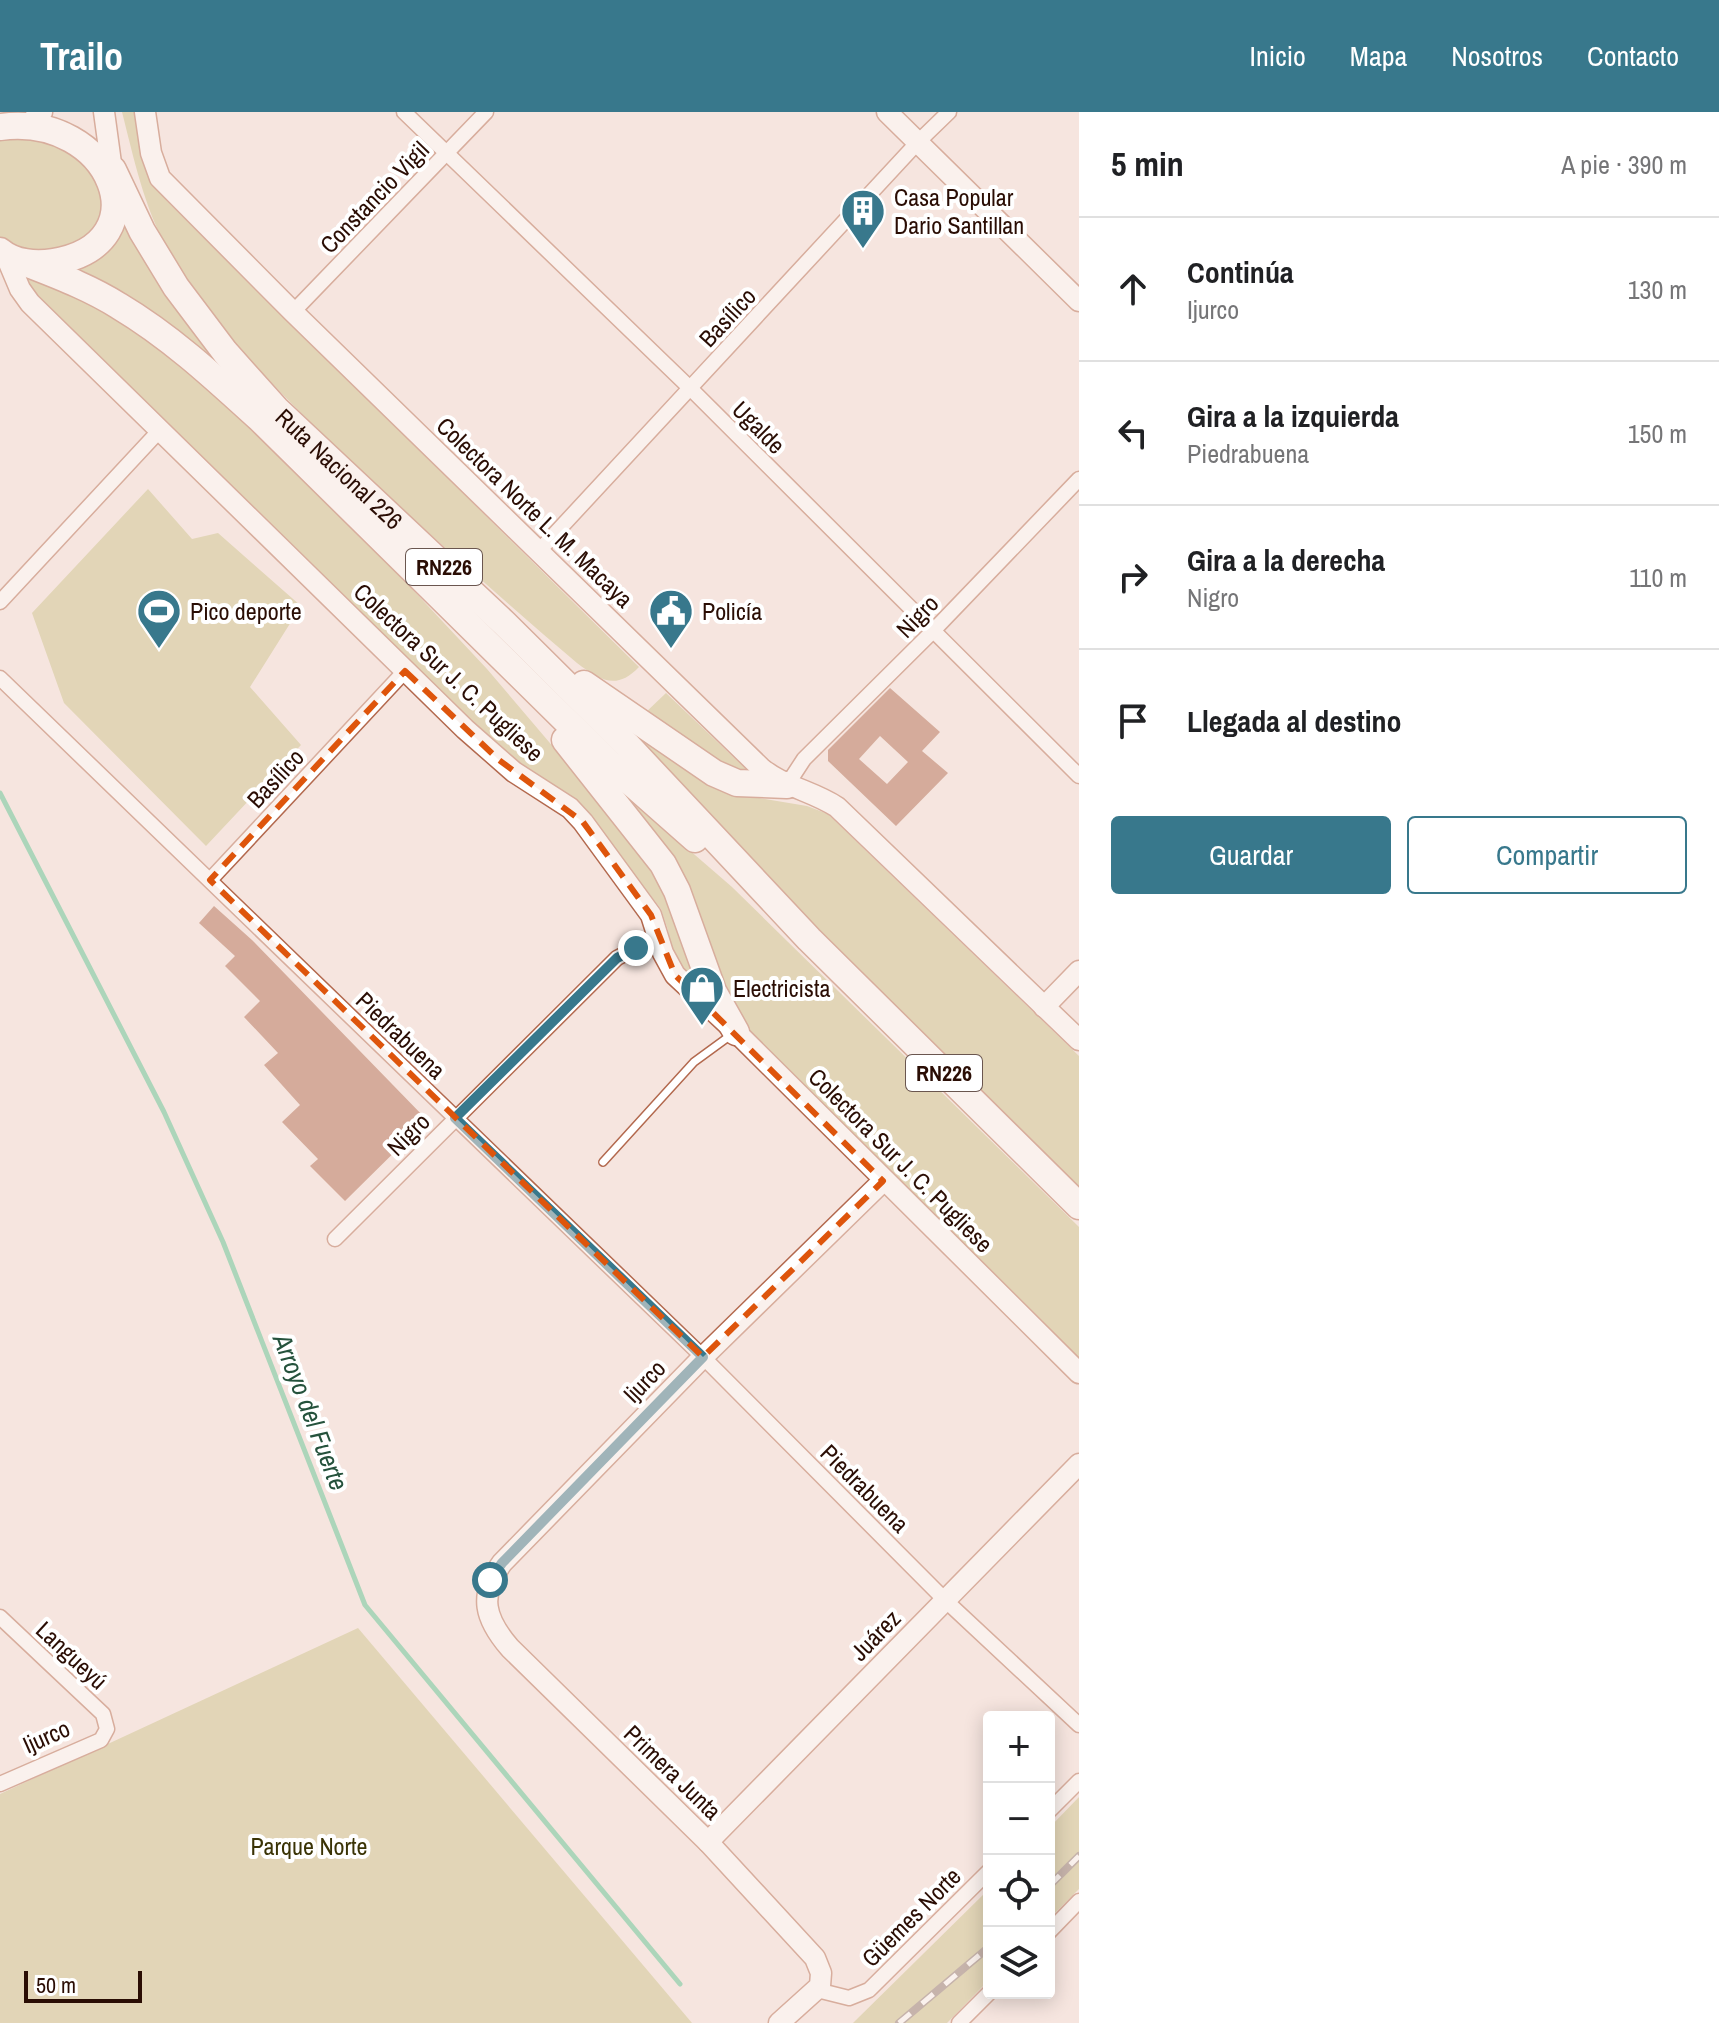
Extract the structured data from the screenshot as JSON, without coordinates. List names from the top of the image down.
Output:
{
  "streets": {
    "highway": ["Ruta Nacional 226", "RN226"],
    "street": [
      "Constancio Vigil",
      "Basílico",
      "Ugalde",
      "Colectora Norte L. M. Macaya",
      "Nigro",
      "Colectora Sur J. C. Pugliese",
      "Piedrabuena",
      "Ijurco",
      "Juárez",
      "Langueyú",
      "Primera Junta",
      "Güemes Norte"
    ]
  },
  "crossings": [
    ["Constancio Vigil", "Ugalde"],
    ["Constancio Vigil", "Colectora Norte L. M. Macaya"],
    ["Basílico", "Ugalde"],
    ["Basílico", "Colectora Norte L. M. Macaya"],
    ["Basílico", "Colectora Sur J. C. Pugliese"],
    ["Basílico", "Piedrabuena"],
    ["Ugalde", "Nigro"],
    ["Ruta Nacional 226", "Colectora Sur J. C. Pugliese"],
    ["Colectora Norte L. M. Macaya", "Nigro"],
    ["Nigro", "Colectora Sur J. C. Pugliese"],
    ["Nigro", "Piedrabuena"],
    ["Colectora Sur J. C. Pugliese", "Ijurco"],
    ["Piedrabuena", "Ijurco"],
    ["Piedrabuena", "Juárez"],
    ["Ijurco", "Langueyú"],
    ["Ijurco", "Primera Junta"],
    ["Juárez", "Primera Junta"],
    ["Primera Junta", "Güemes Norte"]
  ],
  "water": ["Arroyo del Fuerte"],
  "parks": ["Parque Norte"],
  "places": {
    "building": ["Casa Popular Dario Santillan"],
    "sports": ["Pico deporte"],
    "public building": ["Policía"],
    "shop": ["Electricista"]
  },
  "scale_bar": "50 m",
  "page": {
    "header": "Trailo",
    "nav": [
      "Inicio",
      "Mapa",
      "Nosotros",
      "Contacto"
    ],
    "heading": ["5 min", "A pie · 390 m"],
    "list": [
      ["Continúa", "Ijurco", "130 m"],
      ["Gira a la izquierda", "Piedrabuena", "150 m"],
      ["Gira a la derecha", "Nigro", "110 m"],
      "Llegada al destino"
    ],
    "buttons": ["Guardar", "Compartir"],
    "map_buttons": ["+", "−"],
    "scale": "50 m"
  }
}
